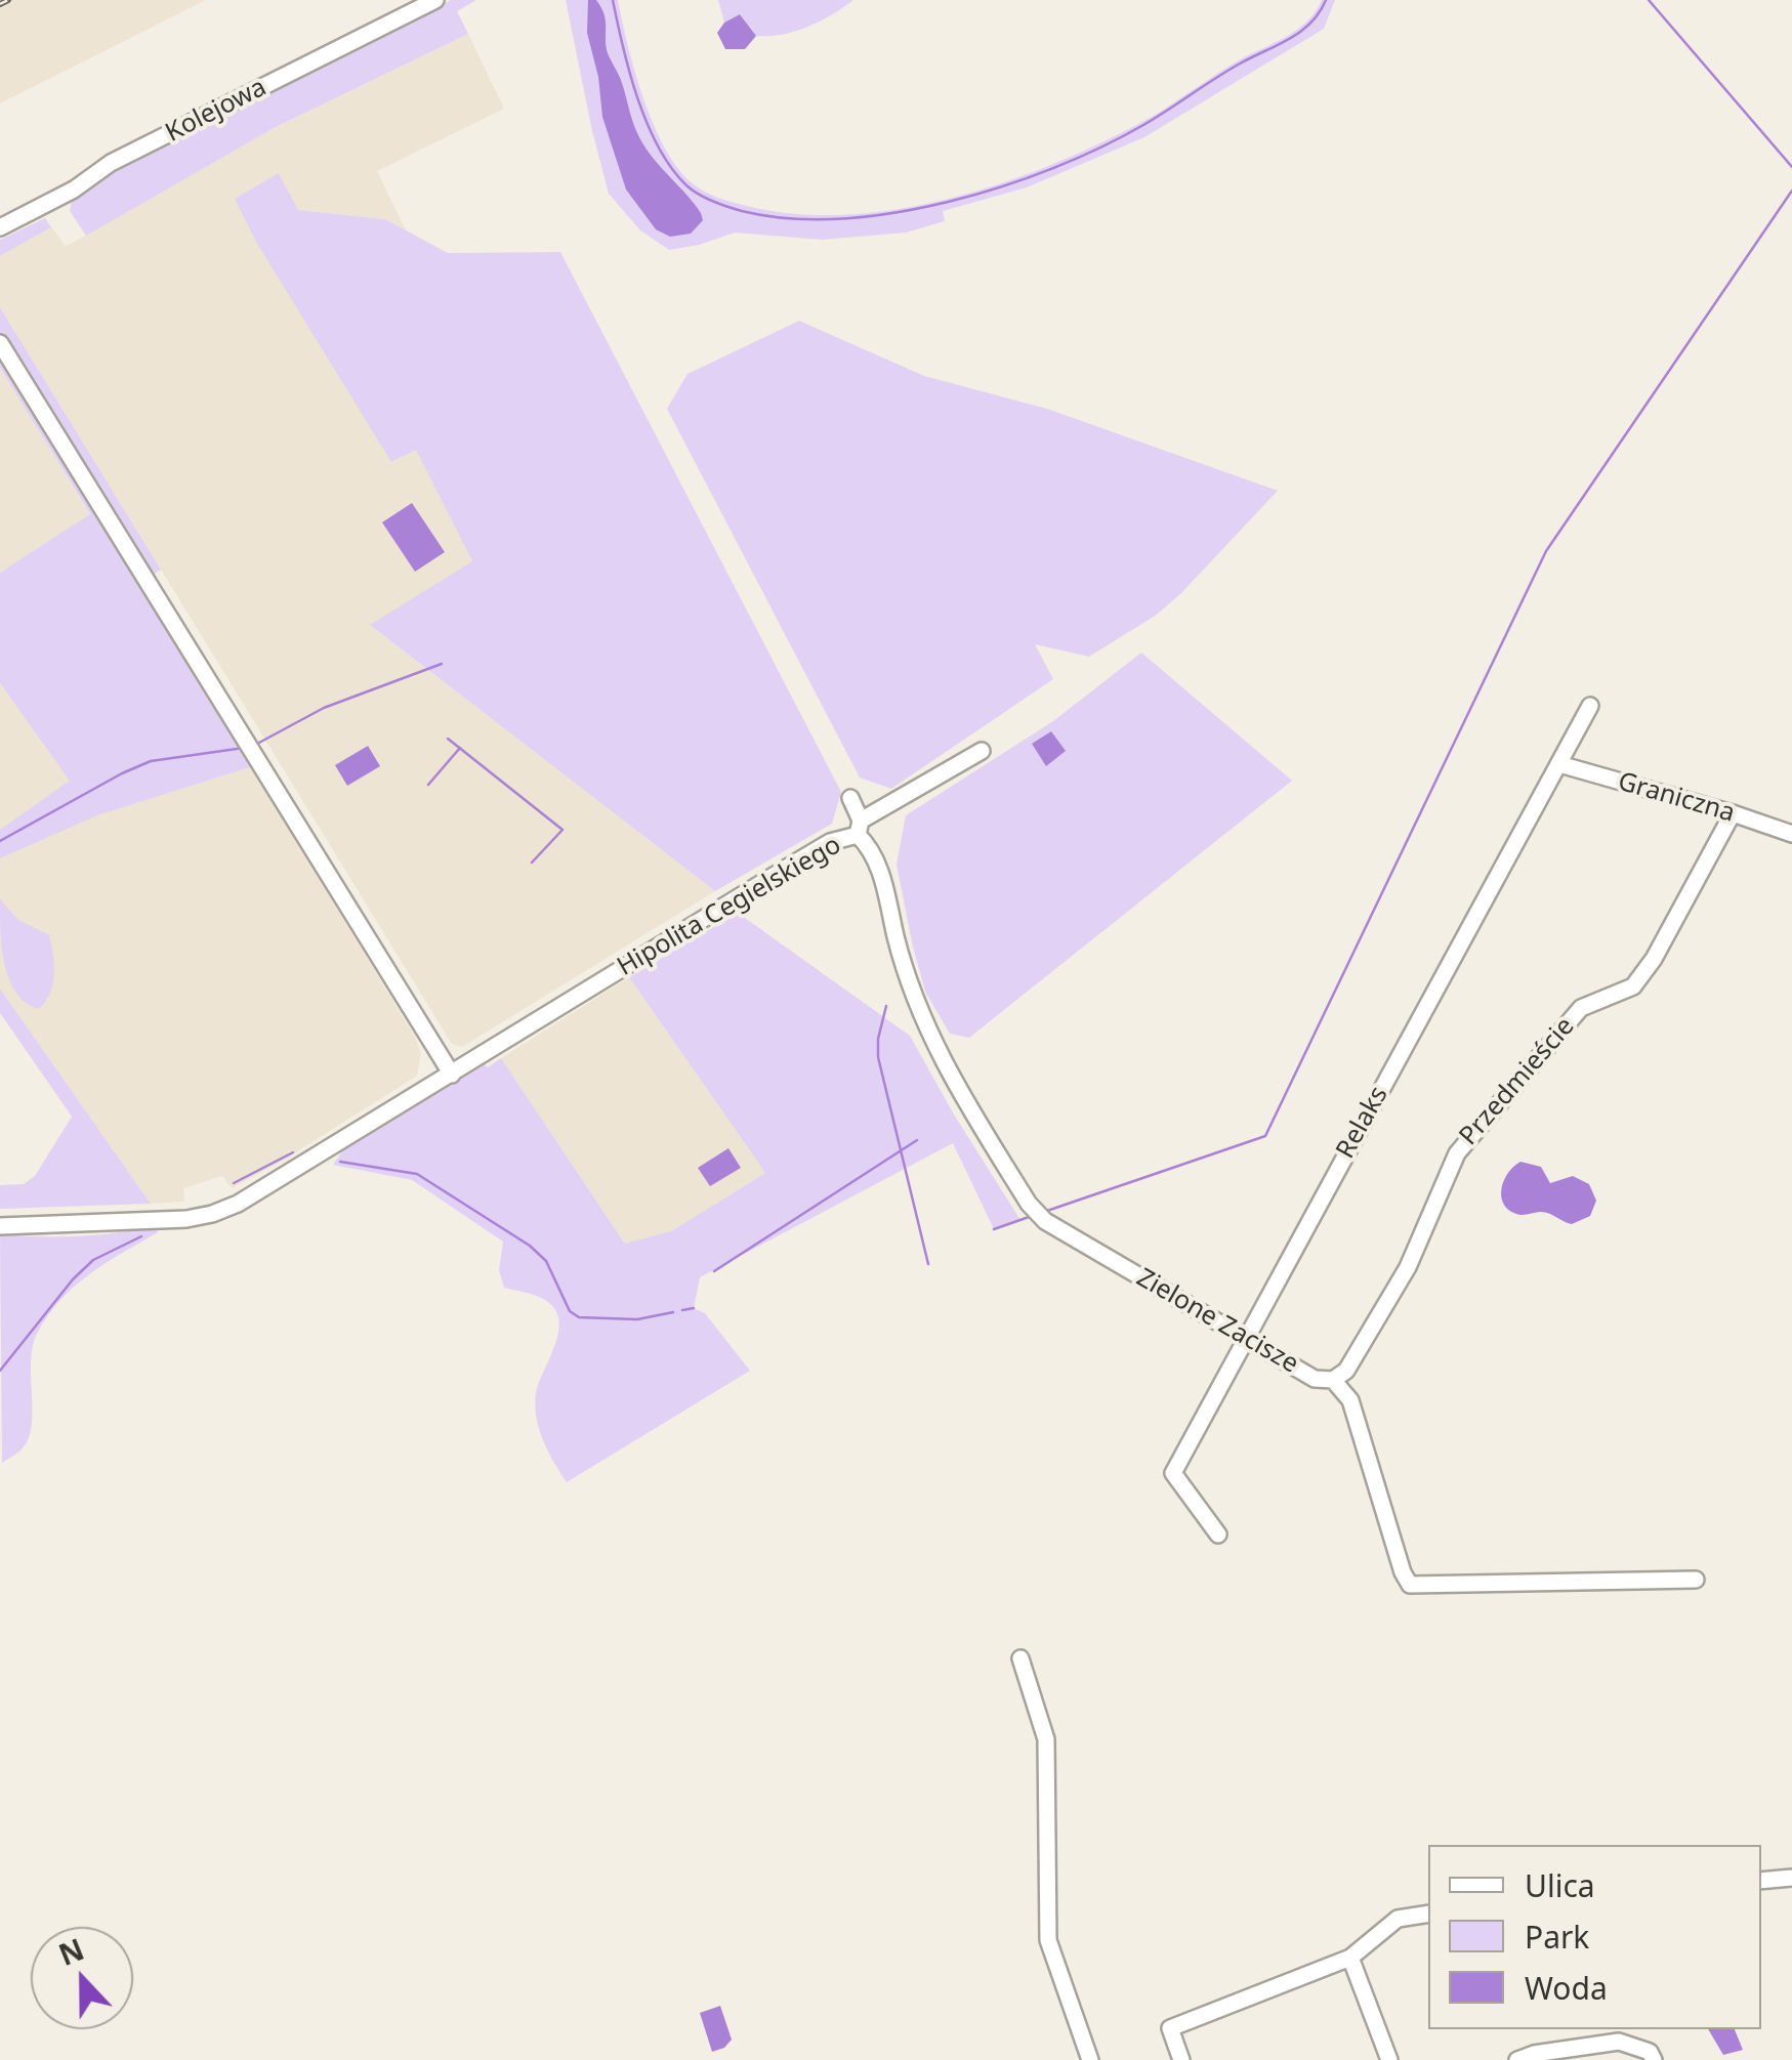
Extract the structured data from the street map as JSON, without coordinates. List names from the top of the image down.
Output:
{
  "streets": {
    "street": [
      "Kolejowa",
      "Graniczna",
      "Hipolita Cegielskiego",
      "Przedmieście",
      "Relaks",
      "Zielone Zacisze"
    ]
  },
  "crossings": [
    ["Graniczna", "Przedmieście"],
    ["Graniczna", "Relaks"],
    ["Hipolita Cegielskiego", "Zielone Zacisze"],
    ["Przedmieście", "Zielone Zacisze"],
    ["Relaks", "Zielone Zacisze"]
  ],
  "legend": ["Ulica", "Park", "Woda"],
  "north": "top"
}
